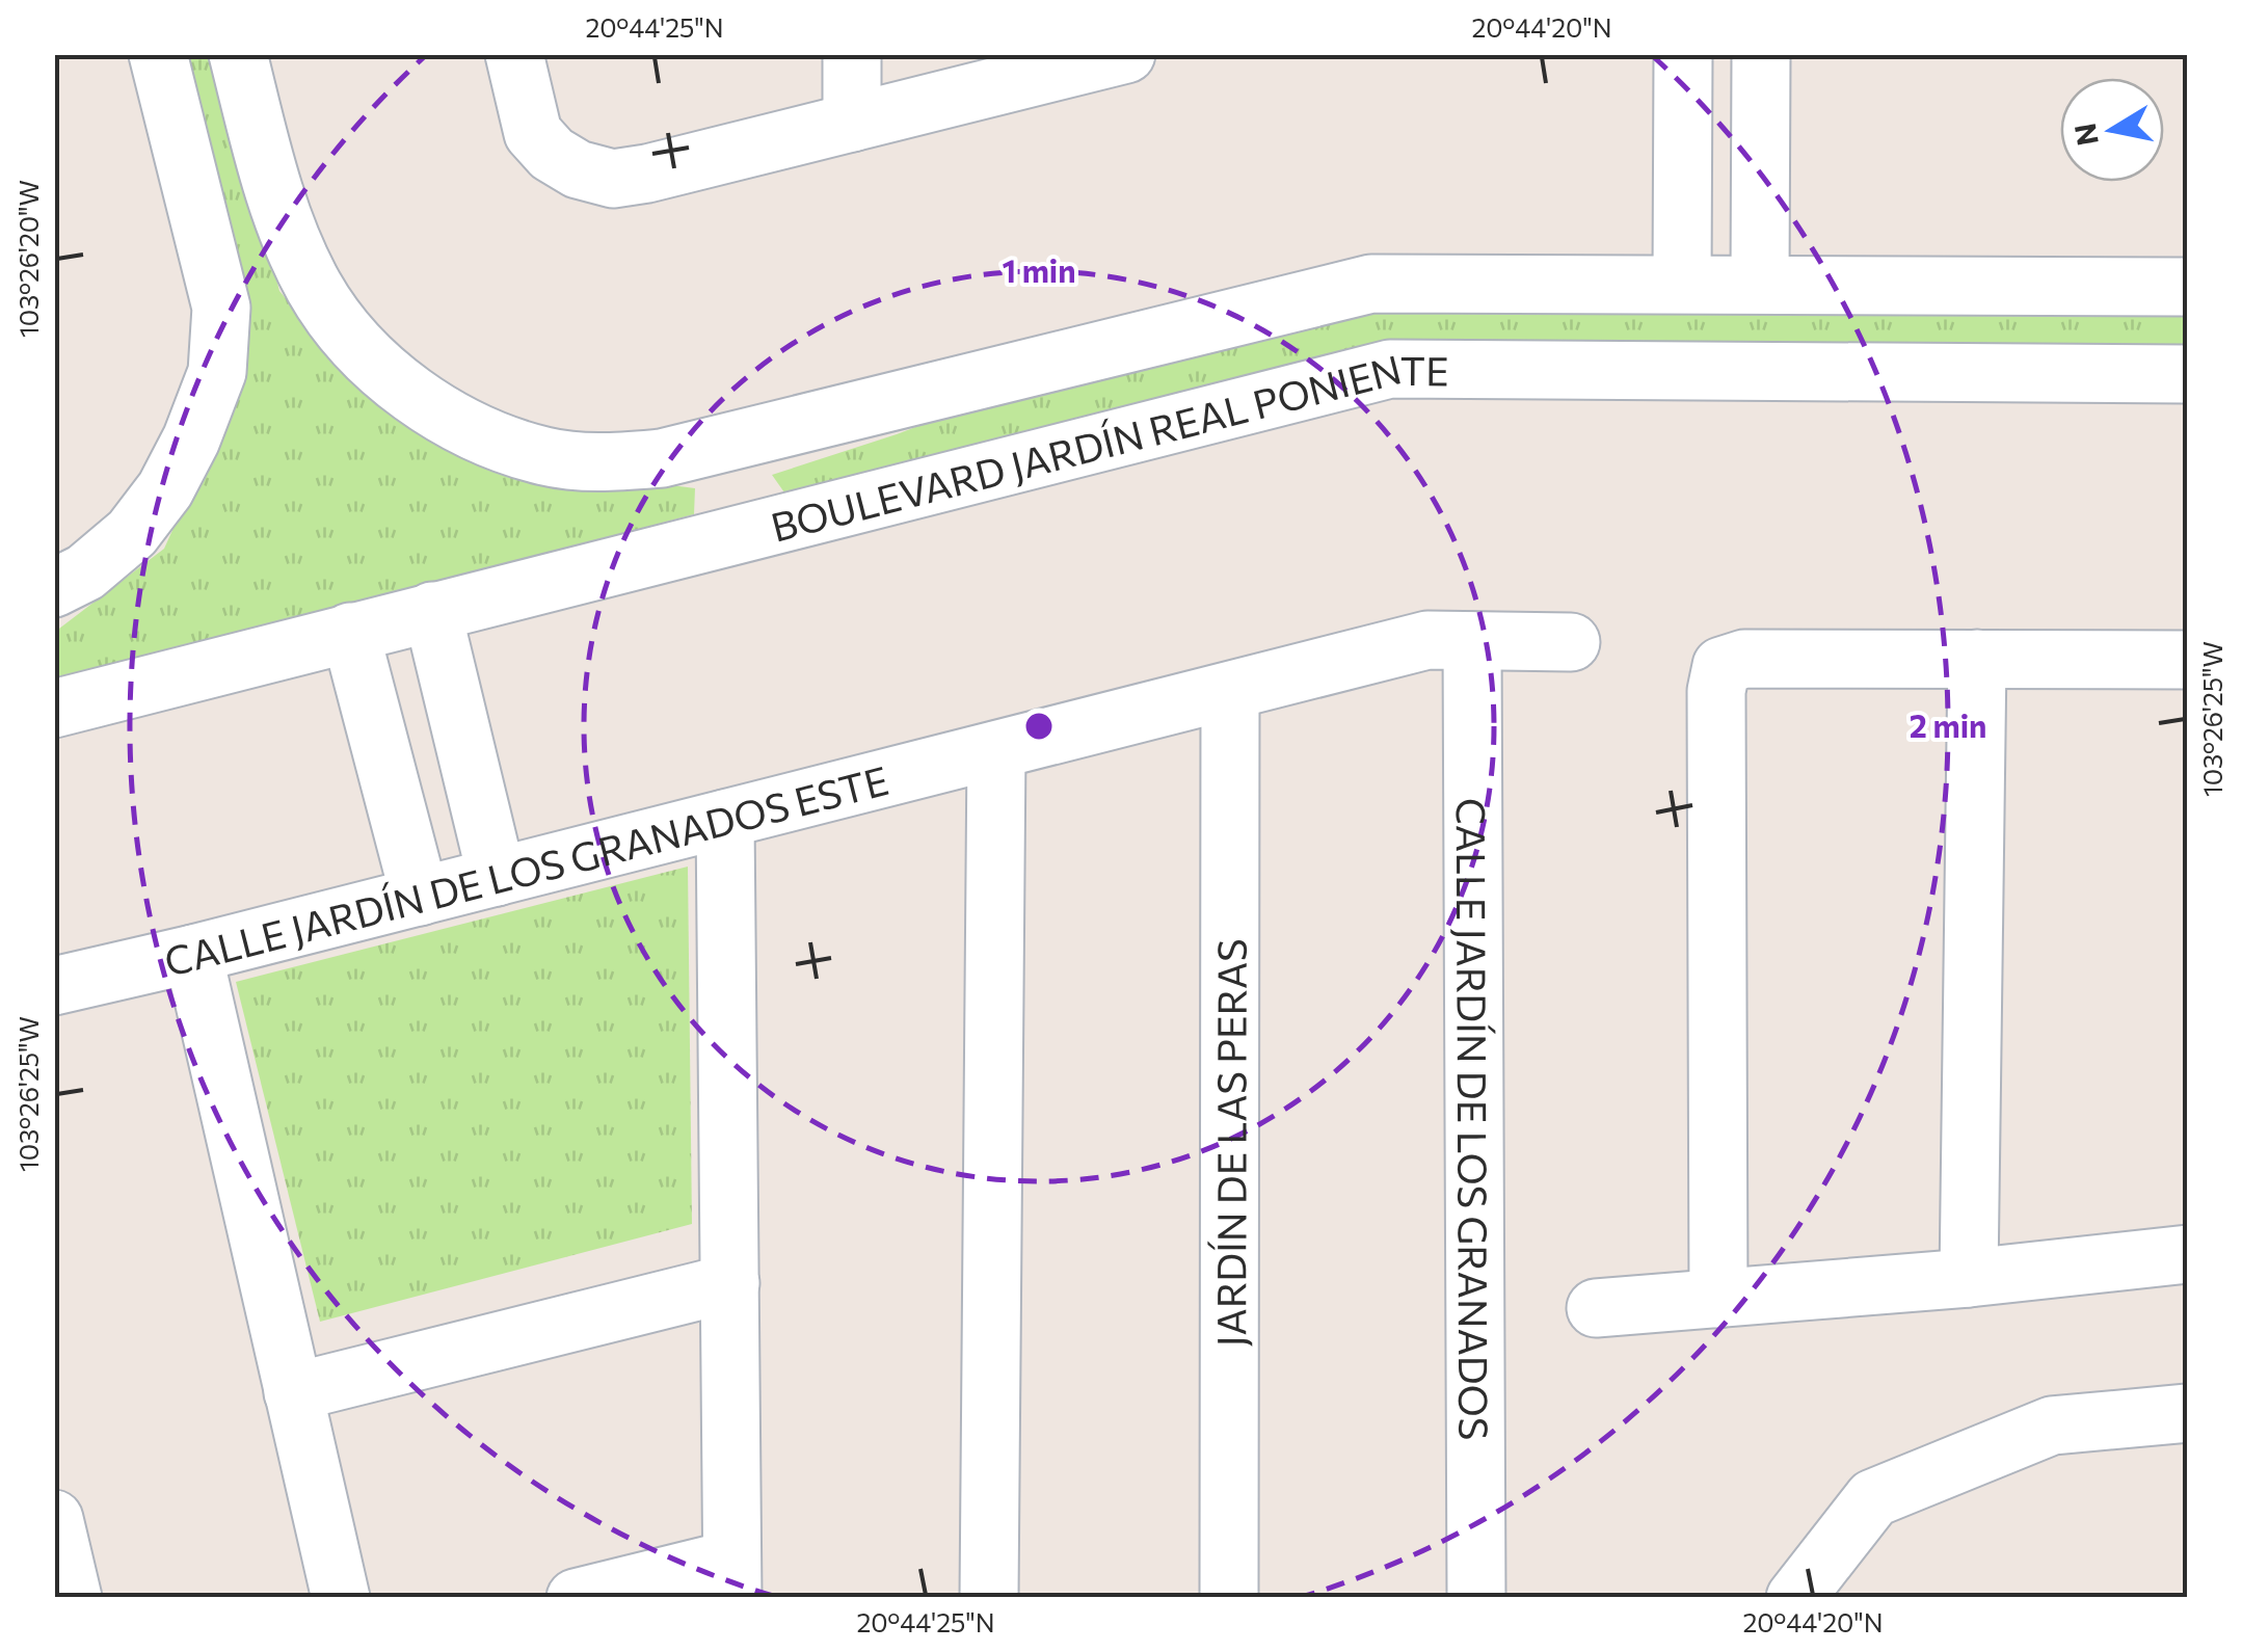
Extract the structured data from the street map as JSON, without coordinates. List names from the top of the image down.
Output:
{
  "streets": {
    "street": [
      "BOULEVARD JARDÍN REAL PONIENTE",
      "CALLE JARDÍN DE LOS GRANADOS ESTE",
      "CALLE JARDÍN DE LOS GRANADOS",
      "JARDÍN DE LAS PERAS"
    ]
  },
  "crossings": [
    ["CALLE JARDÍN DE LOS GRANADOS ESTE", "CALLE JARDÍN DE LOS GRANADOS"],
    ["CALLE JARDÍN DE LOS GRANADOS ESTE", "JARDÍN DE LAS PERAS"]
  ],
  "north": "left",
  "coordinates": [
    "20°44'25\"N",
    "20°44'20\"N",
    "103°26'20\"W",
    "103°26'25\"W"
  ],
  "rings": ["1 min", "2 min"]
}
